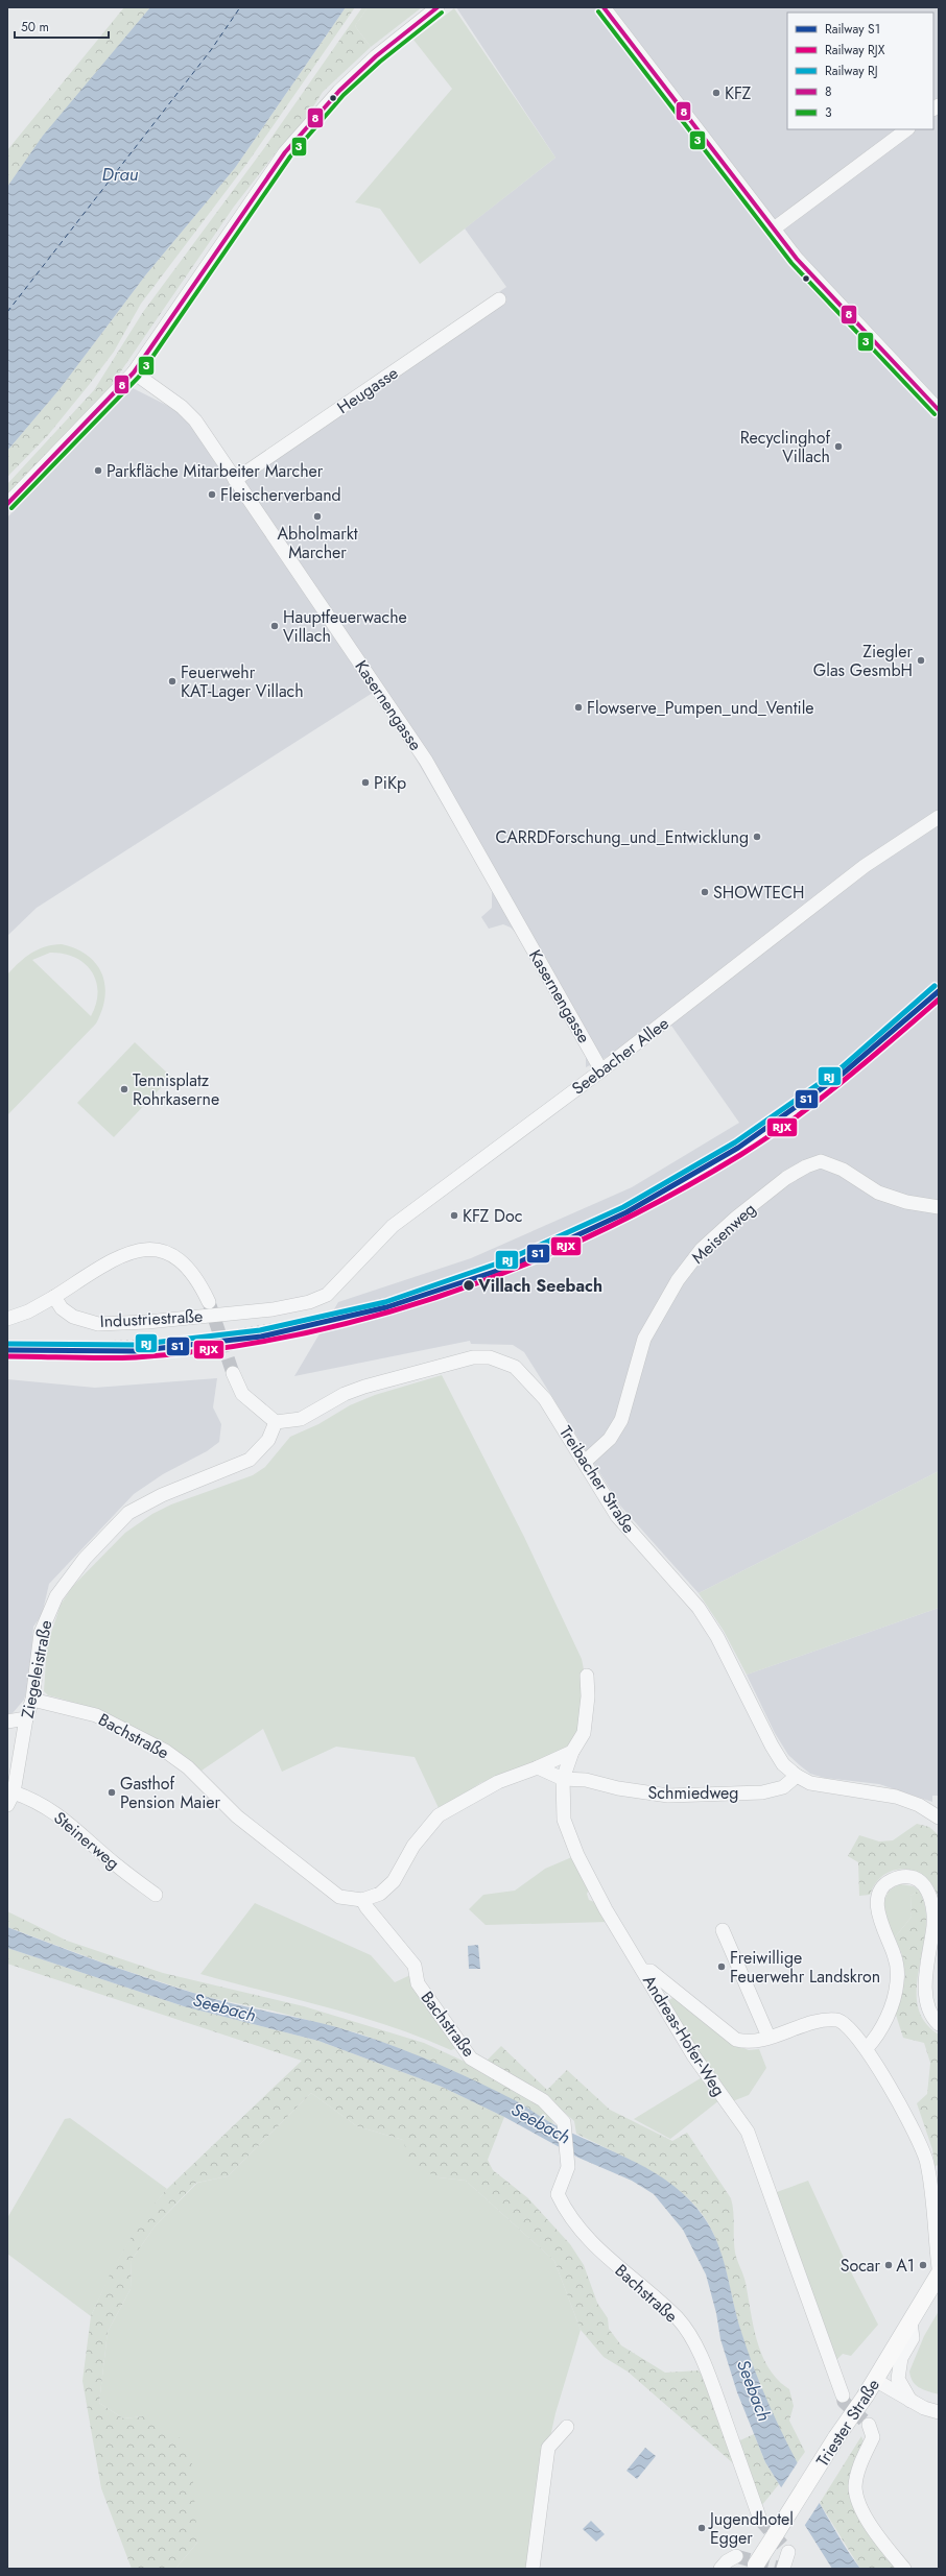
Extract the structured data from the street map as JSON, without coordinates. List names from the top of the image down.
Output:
{
  "streets": {
    "main road": ["Triester Straße"],
    "street": [
      "Heugasse",
      "Kasernengasse",
      "Seebacher Allee",
      "Meisenweg",
      "Industriestraße",
      "Treibacher Straße",
      "Ziegeleistraße",
      "Bachstraße",
      "Schmiedweg",
      "Steinerweg",
      "Andreas-Hofer-Weg"
    ]
  },
  "crossings": [
    ["Heugasse", "Kasernengasse"],
    ["Kasernengasse", "Seebacher Allee"],
    ["Seebacher Allee", "Industriestraße"],
    ["Meisenweg", "Treibacher Straße"],
    ["Treibacher Straße", "Ziegeleistraße"],
    ["Treibacher Straße", "Schmiedweg"],
    ["Ziegeleistraße", "Bachstraße"],
    ["Ziegeleistraße", "Steinerweg"],
    ["Schmiedweg", "Andreas-Hofer-Weg"]
  ],
  "water": ["Drau", "Seebach"],
  "places": [
    "KFZ",
    "Recyclinghof Villach",
    "Parkfläche Mitarbeiter Marcher",
    "Fleischerverband",
    "Abholmarkt Marcher",
    "Hauptfeuerwache Villach",
    "Ziegler Glas GesmbH",
    "Feuerwehr KAT-Lager Villach",
    "Flowserve_Pumpen_und_Ventile",
    "PiKp",
    "CARRDForschung_und_Entwicklung",
    "SHOWTECH",
    "Tennisplatz Rohrkaserne",
    "KFZ Doc",
    "Villach Seebach",
    "Gasthof Pension Maier",
    "Freiwillige Feuerwehr Landskron",
    "Socar",
    "A1",
    "Jugendhotel Egger"
  ],
  "lines": [
    "transit line 8",
    "transit line 3",
    "rail line RJ",
    "rail line S1",
    "rail line RJX"
  ],
  "legend": [
    "Railway S1",
    "Railway RJX",
    "Railway RJ",
    "8",
    "3"
  ],
  "scale_bar": "50 m"
}
